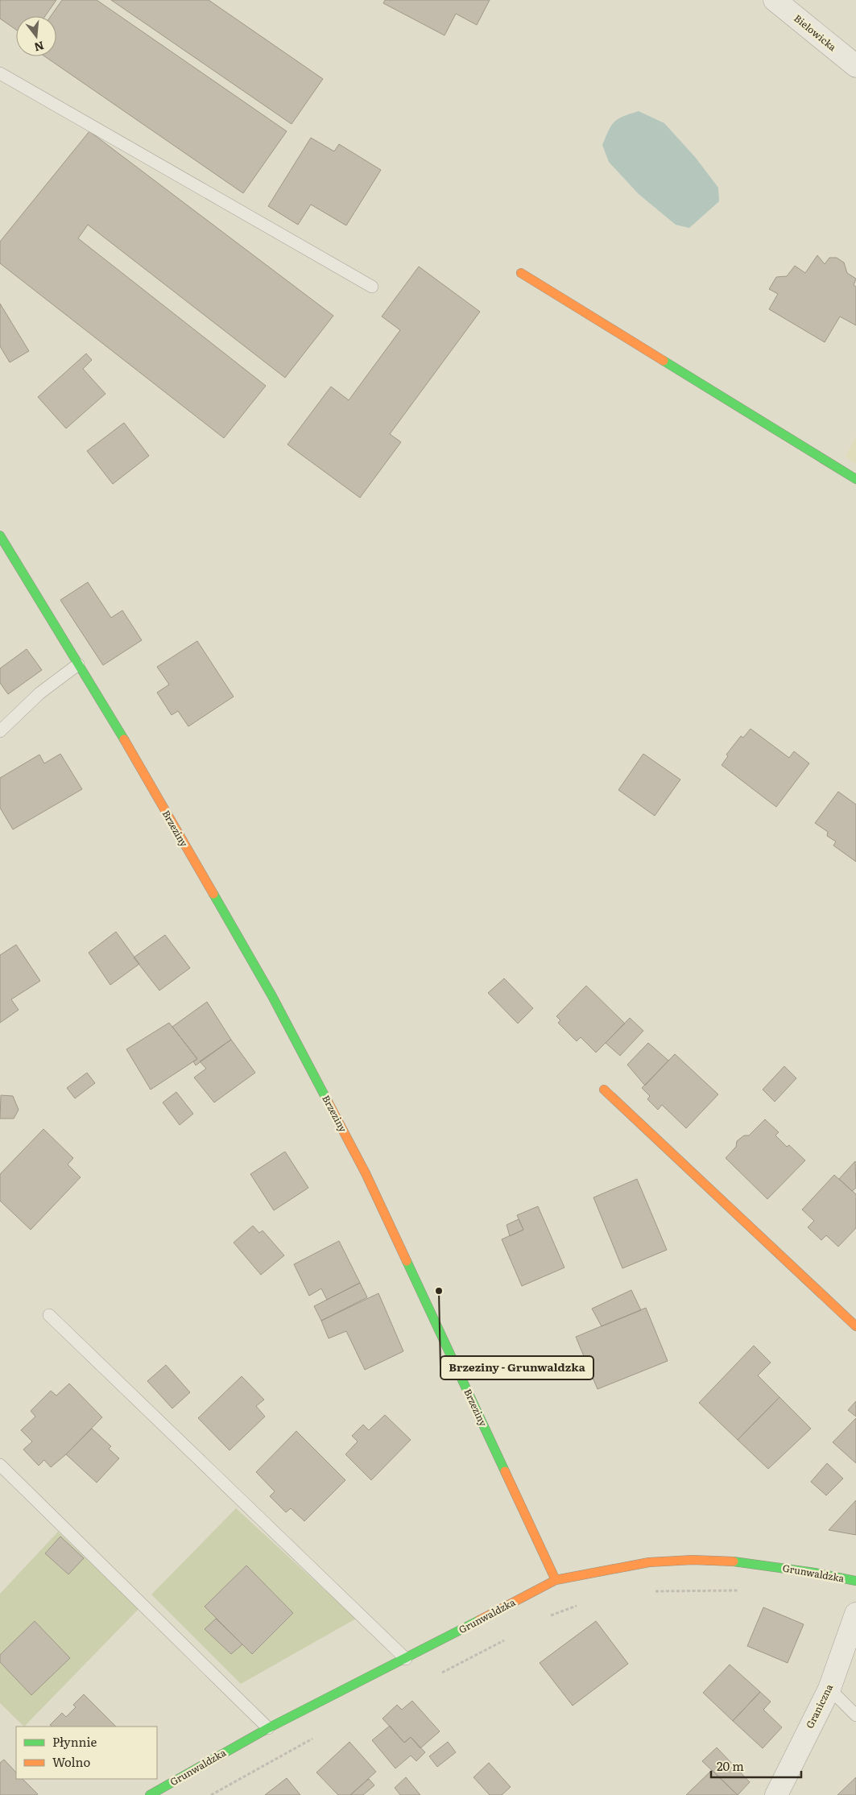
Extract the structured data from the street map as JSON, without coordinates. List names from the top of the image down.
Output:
{
  "streets": {
    "street": [
      "Bielowicka",
      "Brzeziny",
      "Grunwaldzka",
      "Graniczna"
    ]
  },
  "crossings": [
    ["Brzeziny", "Grunwaldzka"]
  ],
  "places": ["Brzeziny - Grunwaldzka"],
  "legend": ["Płynnie", "Wolno"],
  "scale_bar": "20 m",
  "north": "bottom"
}
